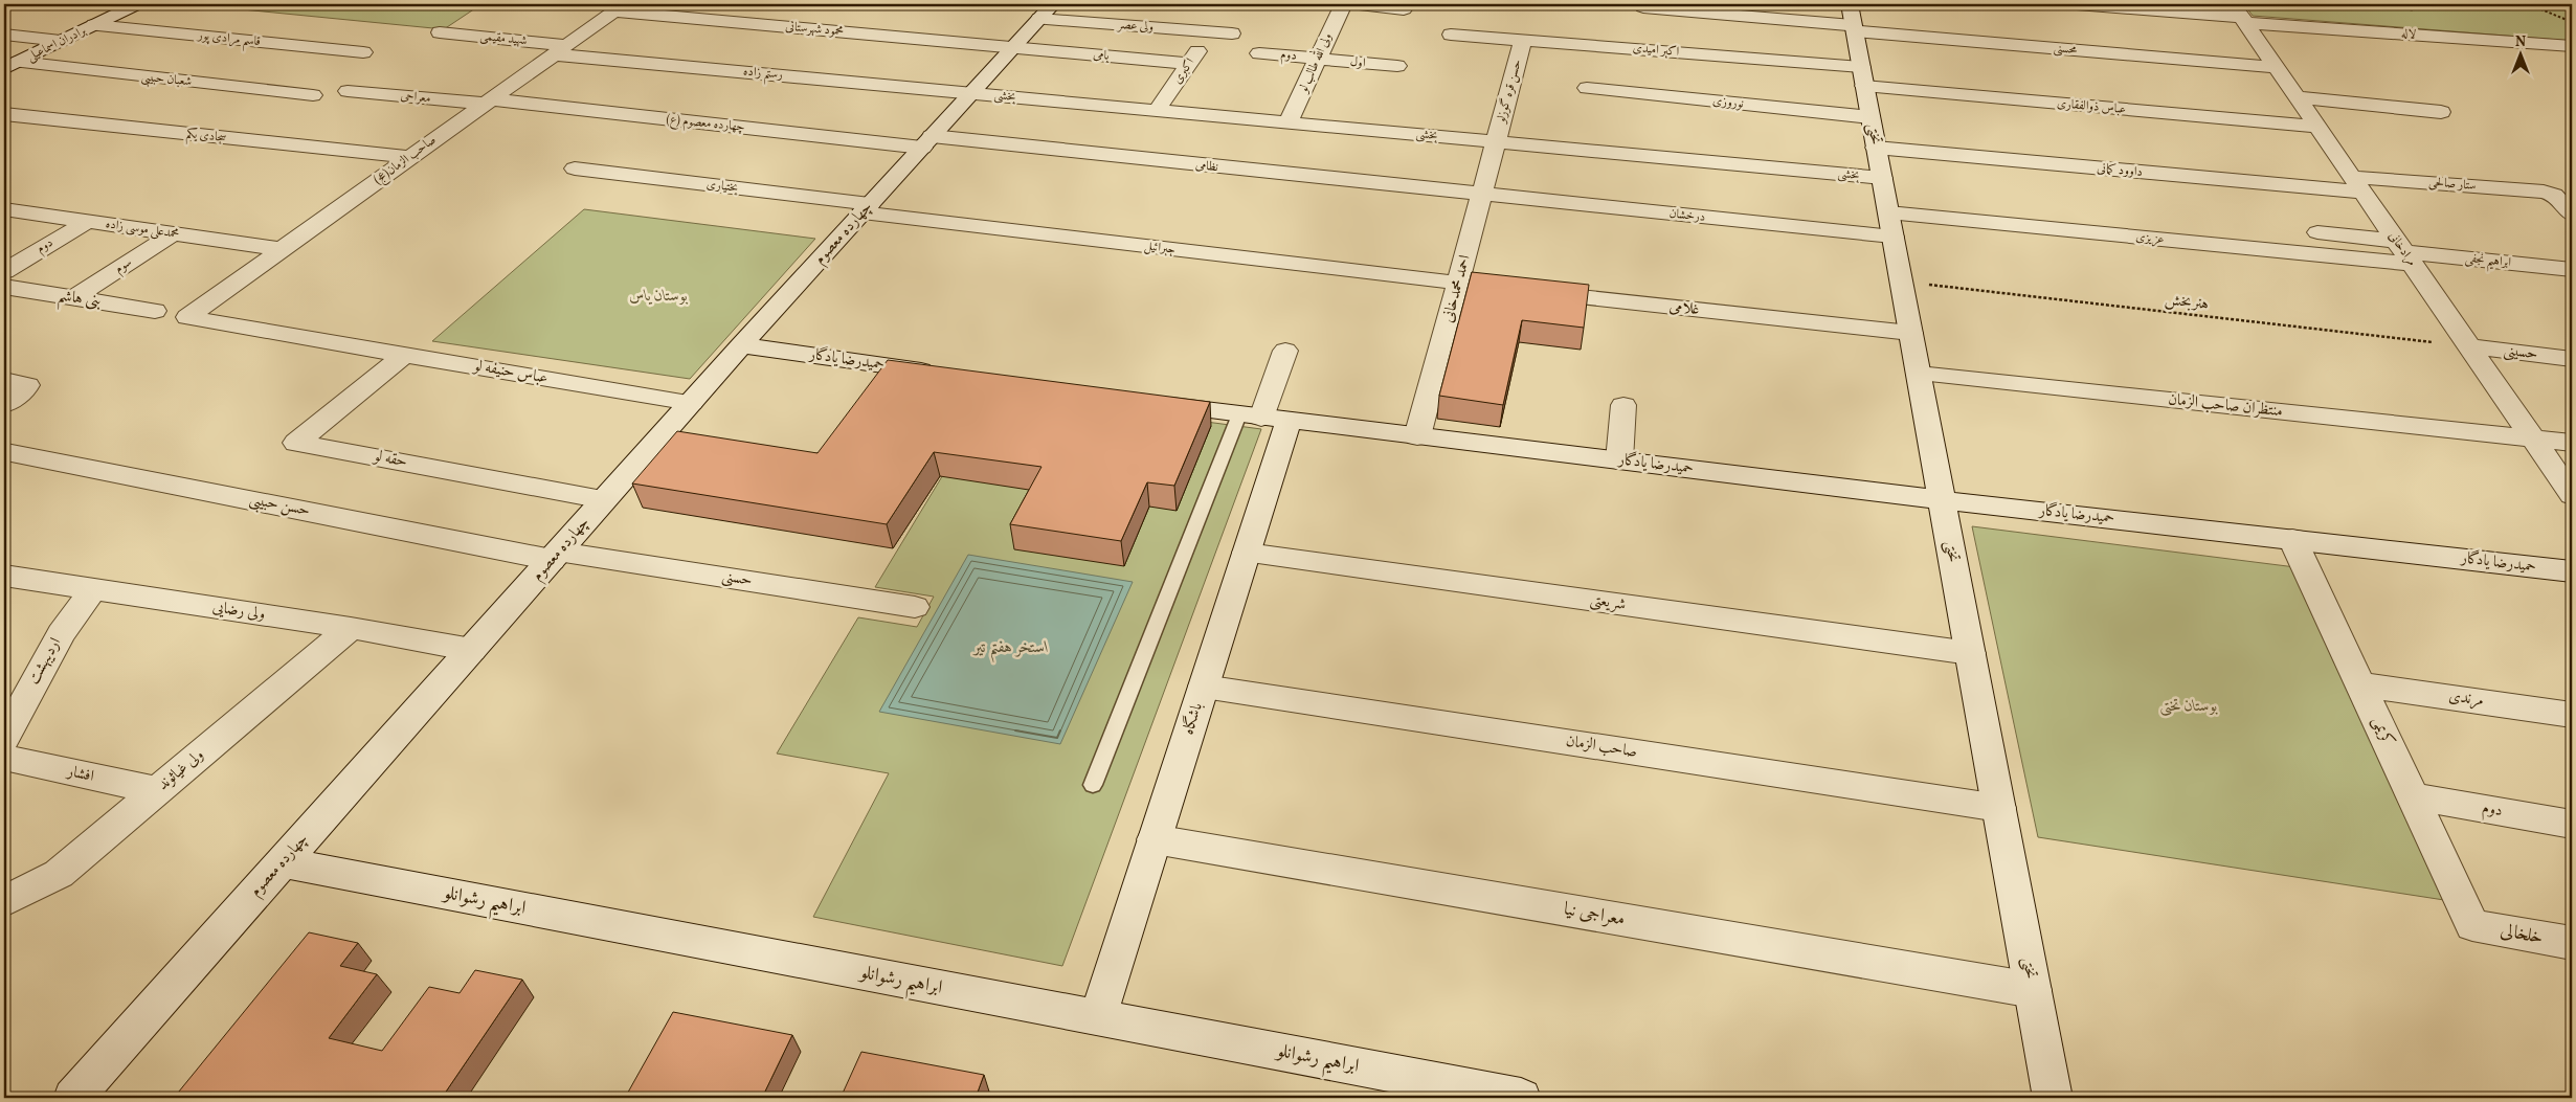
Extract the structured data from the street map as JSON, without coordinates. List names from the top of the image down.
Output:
{
  "streets": {
    "street": [
      "ولی عصر",
      "محمود شهرستانی",
      "لاله",
      "قاسم مرادی پور",
      "شهید مقیمی",
      "برادران اسماعیلی",
      "محسنی",
      "اکبر امیدی",
      "بامی",
      "دوم",
      "ولی الله طالب لو",
      "اول",
      "اکبری",
      "رستم زاده",
      "شعبان حبیبی",
      "حسن قره گوزلو",
      "بخشی",
      "معراحی",
      "نوروزی",
      "عباس ذوالفقاری",
      "چهارده معصوم (ع)",
      "تختی",
      "سجادی یکم",
      "صاحب الزمان(عج)",
      "نظامی",
      "داوود کمانی",
      "ستار صالحی",
      "بختیاری",
      "درخشان",
      "محمدعلی موسی زاده",
      "چهارده معصوم",
      "عزیزی",
      "جبرائیل",
      "مرادخانی",
      "ابراهیم نجفی",
      "سوم",
      "احمد محمدخانی",
      "بنی هاشم",
      "غلامی",
      "حسینی",
      "حمیدرضا یادگار",
      "عباس حنیفه لو",
      "منتظران صاحب الزمان",
      "حقه لو",
      "حسن حبیبی",
      "حسنی",
      "شریعتی",
      "ولی رضایی",
      "اردیبهشت",
      "مرندی",
      "باشگاه",
      "کریمی",
      "صاحب الزمان",
      "ولی غیاثوند",
      "افشار",
      "ابراهیم رشوانلو",
      "معراجی نیا",
      "خلخالی"
    ],
    "path": ["هنربخش"]
  },
  "crossings": [
    ["ولی عصر", "اکبری"],
    ["ولی عصر", "چهارده معصوم"],
    ["محمود شهرستانی", "بامی"],
    ["محمود شهرستانی", "صاحب الزمان(عج)"],
    ["محمود شهرستانی", "چهارده معصوم"],
    ["لاله", "مرادخانی"],
    ["قاسم مرادی پور", "برادران اسماعیلی"],
    ["شهید مقیمی", "رستم زاده"],
    ["شهید مقیمی", "صاحب الزمان(عج)"],
    ["برادران اسماعیلی", "شعبان حبیبی"],
    ["محسنی", "تختی"],
    ["محسنی", "مرادخانی"],
    ["اکبر امیدی", "حسن قره گوزلو"],
    ["اکبر امیدی", "عباس ذوالفقاری"],
    ["اکبر امیدی", "تختی"],
    ["بامی", "اکبری"],
    ["بامی", "چهارده معصوم"],
    ["دوم", "ولی الله طالب لو"],
    ["دوم", "اول"],
    ["دوم", "محمدعلی موسی زاده"],
    ["دوم", "کریمی"],
    ["ولی الله طالب لو", "اول"],
    ["ولی الله طالب لو", "بخشی"],
    ["اکبری", "بخشی"],
    ["رستم زاده", "بخشی"],
    ["رستم زاده", "صاحب الزمان(عج)"],
    ["رستم زاده", "چهارده معصوم"],
    ["حسن قره گوزلو", "بخشی"],
    ["حسن قره گوزلو", "احمد محمدخانی"],
    ["بخشی", "تختی"],
    ["بخشی", "چهارده معصوم"],
    ["بخشی", "احمد محمدخانی"],
    ["معراحی", "چهارده معصوم (ع)"],
    ["معراحی", "صاحب الزمان(عج)"],
    ["نوروزی", "تختی"],
    ["عباس ذوالفقاری", "تختی"],
    ["عباس ذوالفقاری", "مرادخانی"],
    ["چهارده معصوم (ع)", "صاحب الزمان(عج)"],
    ["چهارده معصوم (ع)", "نظامی"],
    ["چهارده معصوم (ع)", "چهارده معصوم"],
    ["تختی", "داوود کمانی"],
    ["تختی", "درخشان"],
    ["تختی", "عزیزی"],
    ["تختی", "هنربخش"],
    ["تختی", "غلامی"],
    ["تختی", "حمیدرضا یادگار"],
    ["تختی", "منتظران صاحب الزمان"],
    ["تختی", "شریعتی"],
    ["تختی", "صاحب الزمان"],
    ["تختی", "معراجی نیا"],
    ["سجادی یکم", "صاحب الزمان(عج)"],
    ["صاحب الزمان(عج)", "محمدعلی موسی زاده"],
    ["صاحب الزمان(عج)", "عباس حنیفه لو"],
    ["نظامی", "درخشان"],
    ["نظامی", "چهارده معصوم"],
    ["نظامی", "احمد محمدخانی"],
    ["داوود کمانی", "ستار صالحی"],
    ["داوود کمانی", "مرادخانی"],
    ["ستار صالحی", "مرادخانی"],
    ["بختیاری", "چهارده معصوم"],
    ["بختیاری", "جبرائیل"],
    ["درخشان", "عزیزی"],
    ["درخشان", "احمد محمدخانی"],
    ["محمدعلی موسی زاده", "سوم"],
    ["چهارده معصوم", "جبرائیل"],
    ["چهارده معصوم", "حمیدرضا یادگار"],
    ["چهارده معصوم", "عباس حنیفه لو"],
    ["چهارده معصوم", "حقه لو"],
    ["چهارده معصوم", "حسن حبیبی"],
    ["چهارده معصوم", "حسنی"],
    ["چهارده معصوم", "ولی رضایی"],
    ["چهارده معصوم", "ابراهیم رشوانلو"],
    ["عزیزی", "مرادخانی"],
    ["عزیزی", "ابراهیم نجفی"],
    ["جبرائیل", "احمد محمدخانی"],
    ["جبرائیل", "غلامی"],
    ["مرادخانی", "ابراهیم نجفی"],
    ["مرادخانی", "هنربخش"],
    ["مرادخانی", "حسینی"],
    ["مرادخانی", "منتظران صاحب الزمان"],
    ["سوم", "بنی هاشم"],
    ["احمد محمدخانی", "غلامی"],
    ["احمد محمدخانی", "حمیدرضا یادگار"],
    ["هنربخش", "حسینی"],
    ["حمیدرضا یادگار", "باشگاه"],
    ["حمیدرضا یادگار", "کریمی"],
    ["عباس حنیفه لو", "حقه لو"],
    ["حسن حبیبی", "حسنی"],
    ["شریعتی", "باشگاه"],
    ["ولی رضایی", "اردیبهشت"],
    ["ولی رضایی", "ولی غیاثوند"],
    ["مرندی", "کریمی"],
    ["باشگاه", "صاحب الزمان"],
    ["باشگاه", "ابراهیم رشوانلو"],
    ["باشگاه", "معراجی نیا"],
    ["کریمی", "خلخالی"],
    ["ولی غیاثوند", "افشار"]
  ],
  "water": ["استخر هفتم تیر"],
  "parks": ["بوستان یاس", "بوستان تختی"],
  "north": "top"
}
